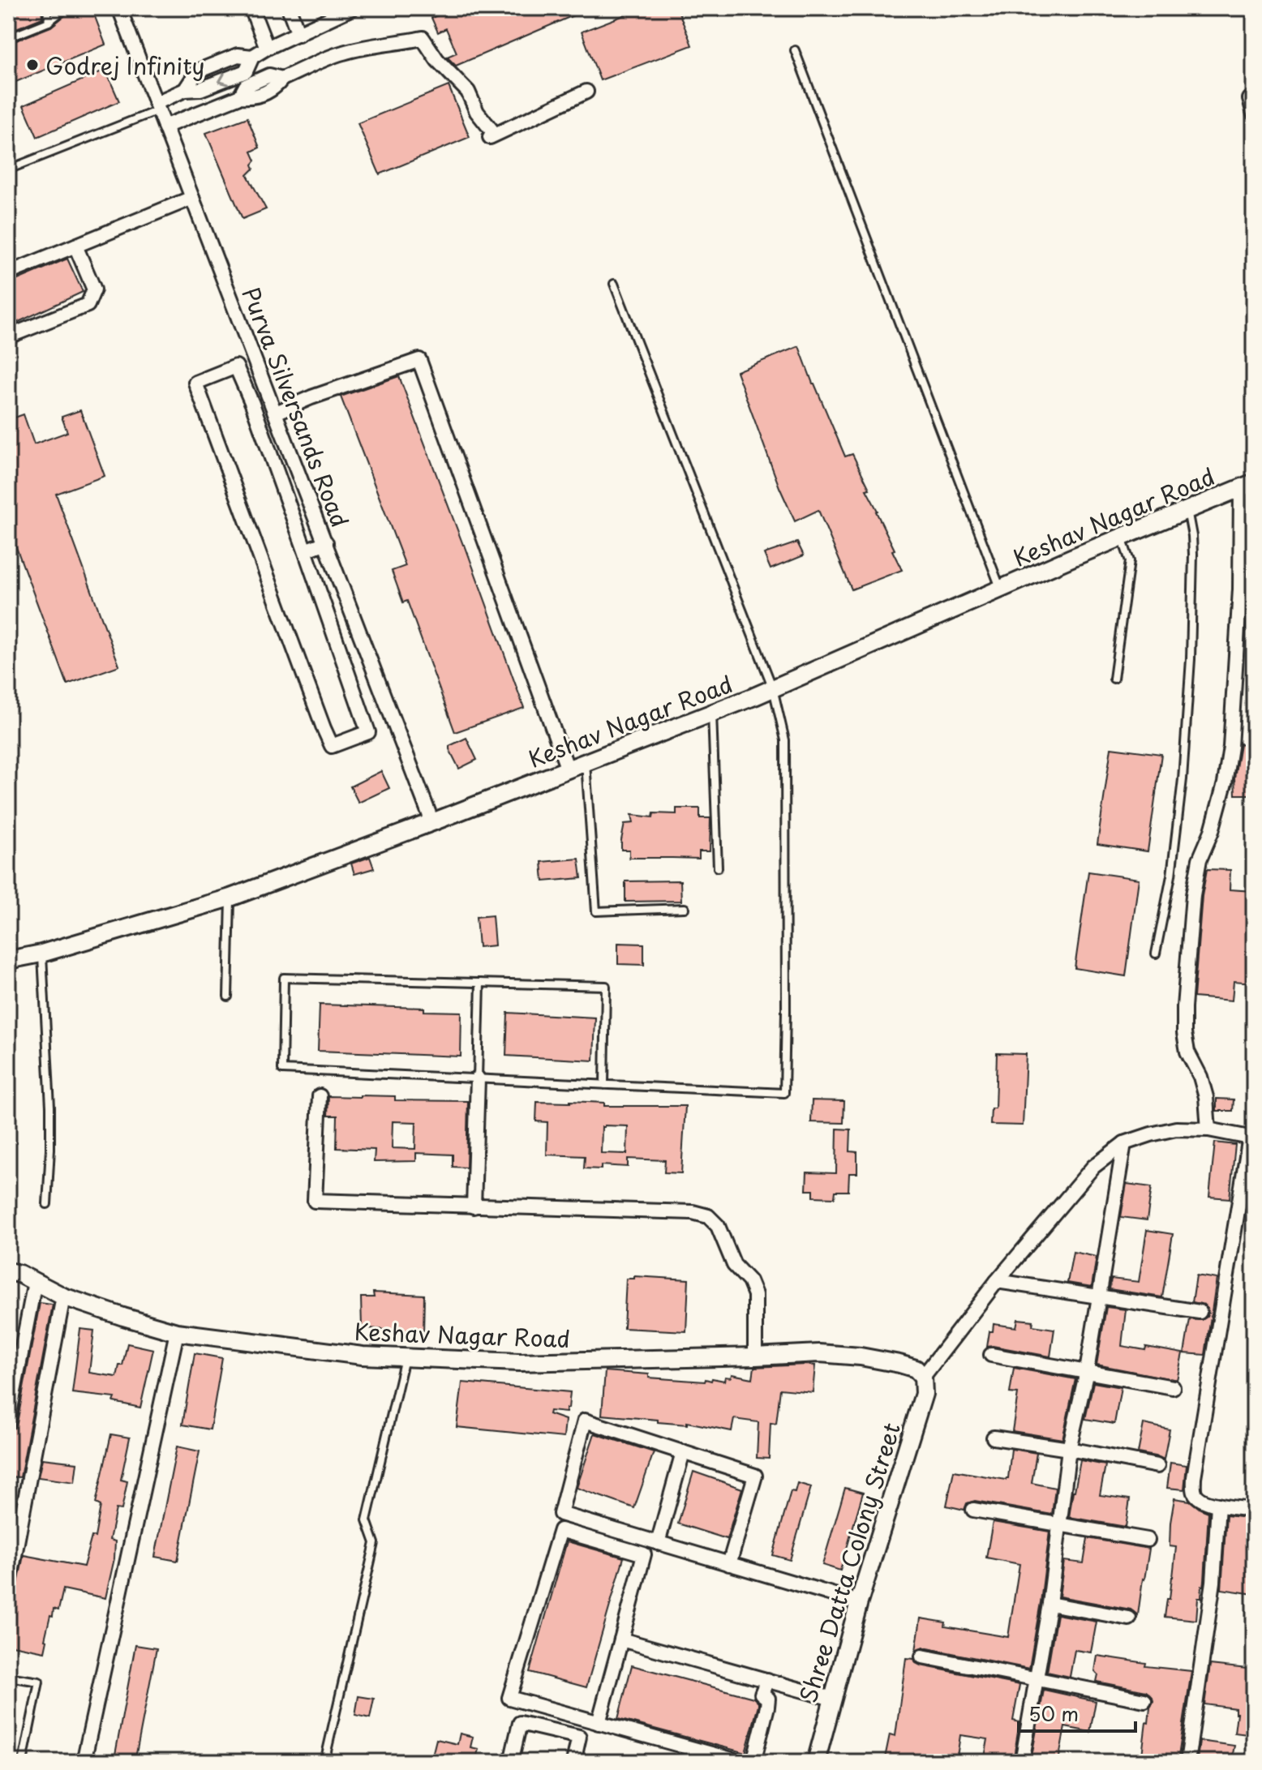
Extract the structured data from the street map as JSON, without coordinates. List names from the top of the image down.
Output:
{
  "streets": {
    "street": ["Purva Silversands Road", "Keshav Nagar Road", "Shree Datta Colony Street"]
  },
  "crossings": [
    ["Purva Silversands Road", "Keshav Nagar Road"],
    ["Keshav Nagar Road", "Shree Datta Colony Street"]
  ],
  "places": ["Godrej Infinity"],
  "scale_bar": "50 m"
}
